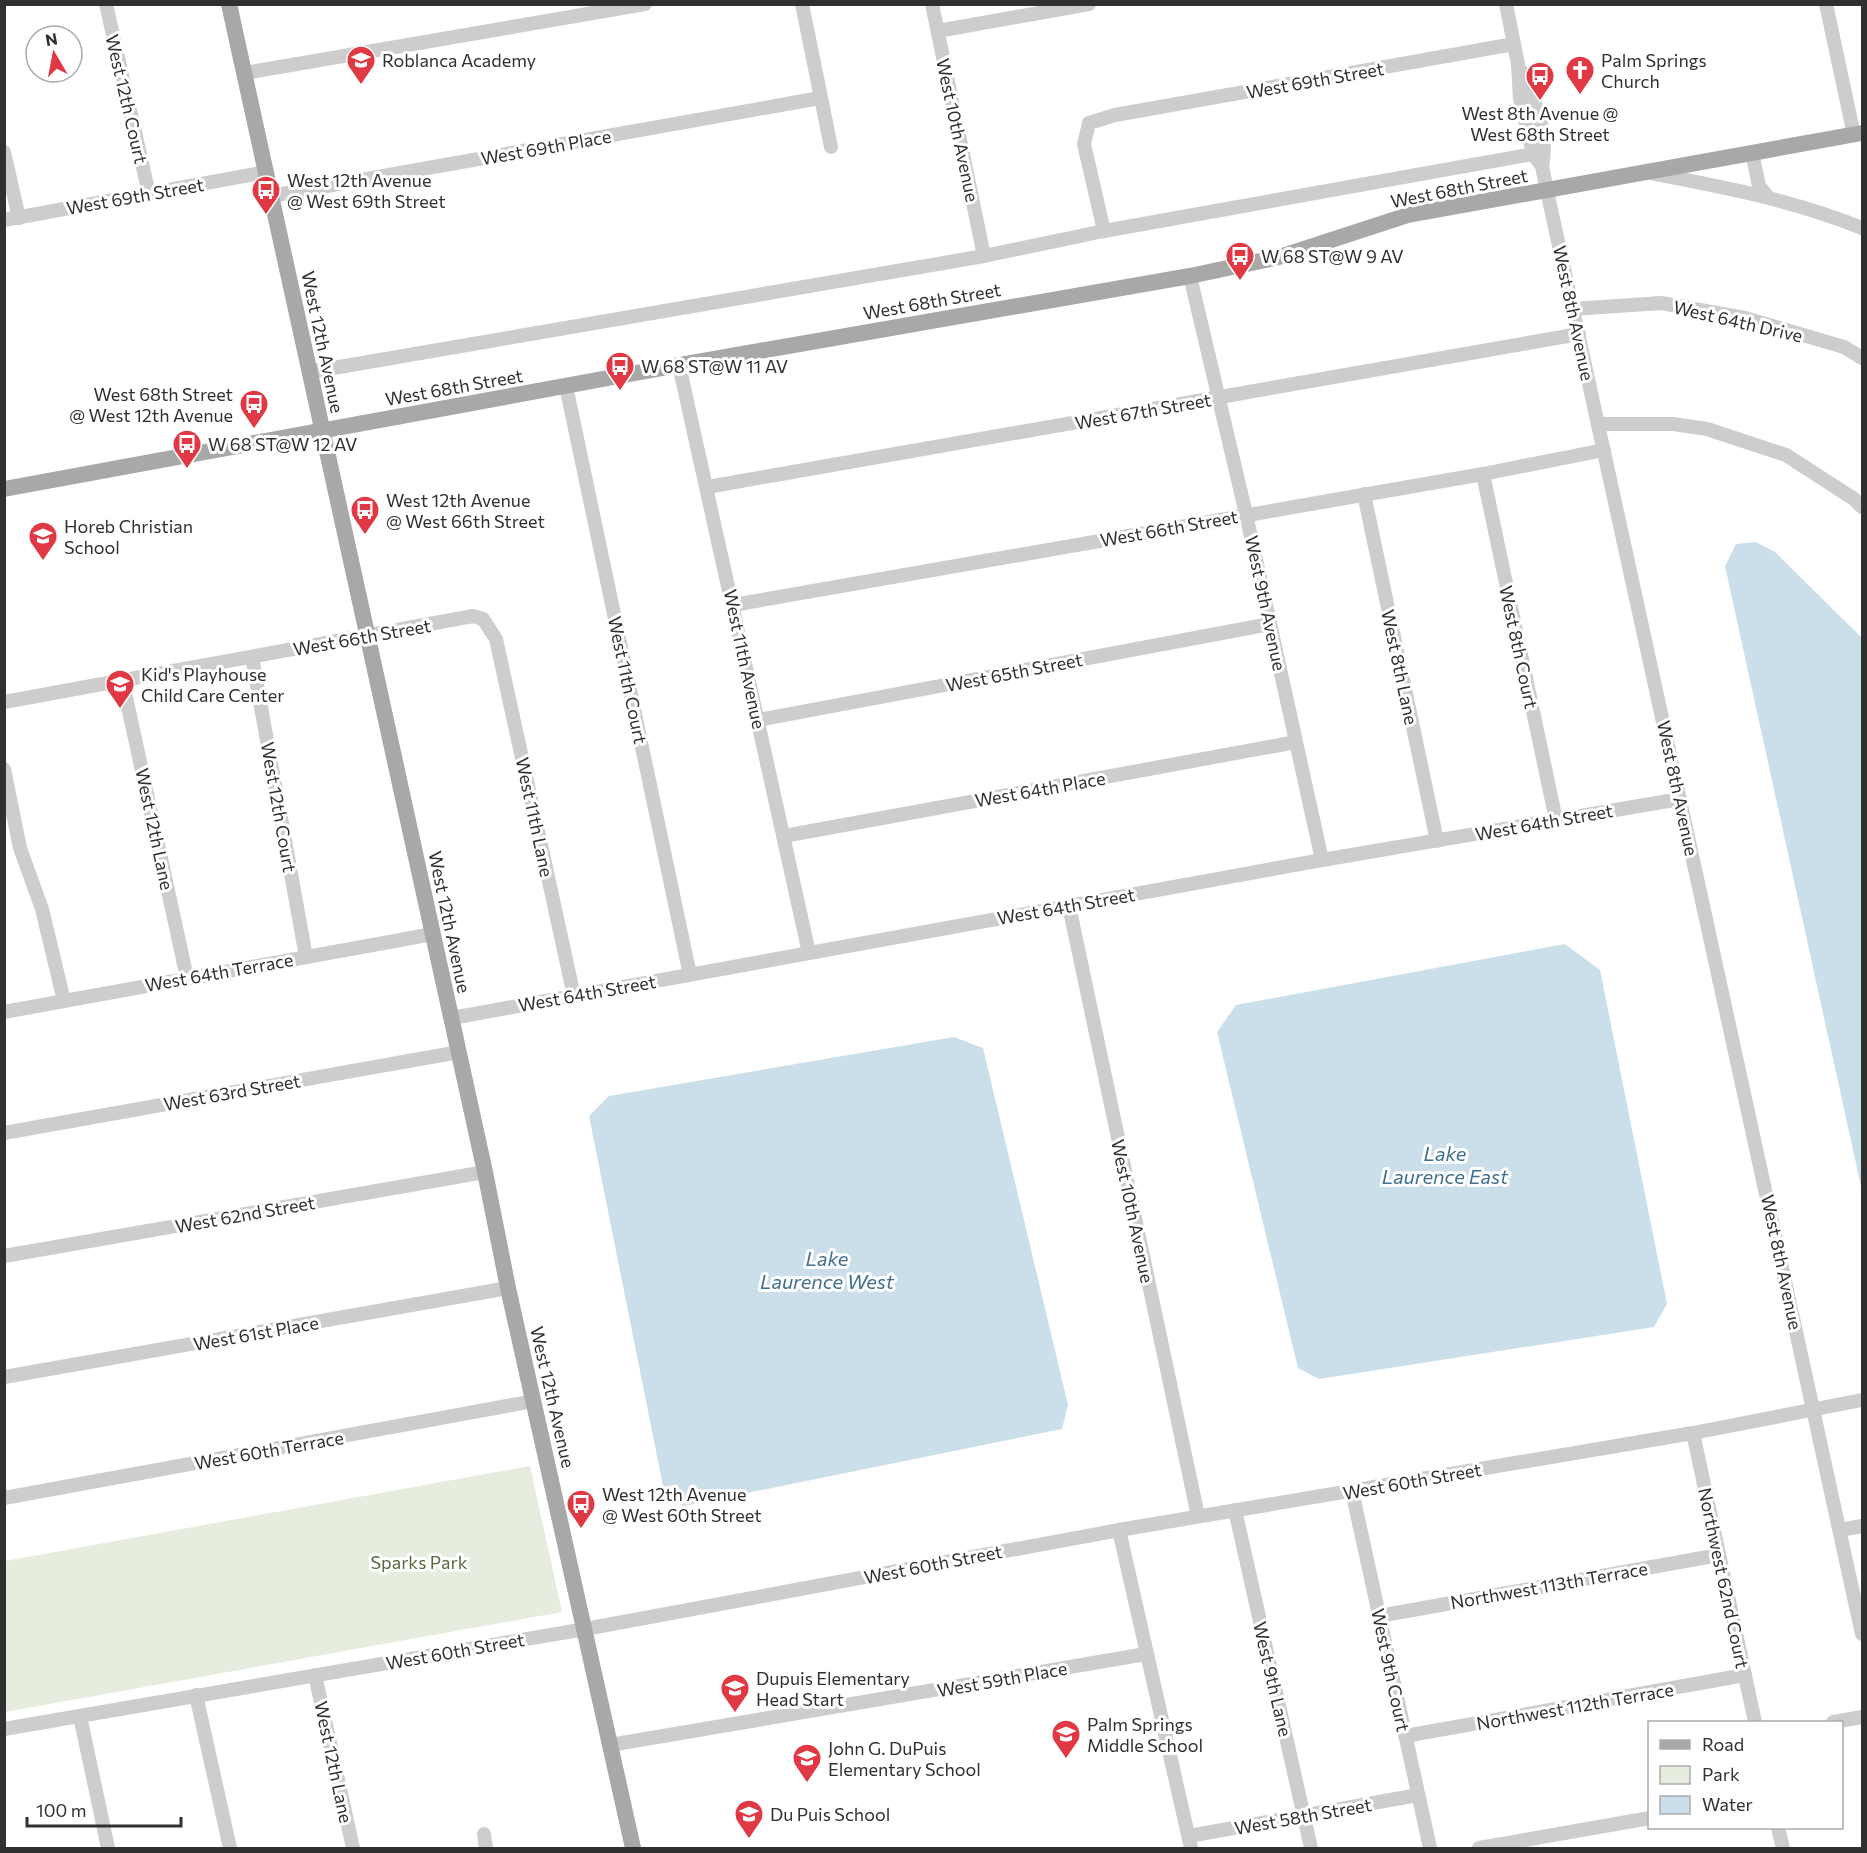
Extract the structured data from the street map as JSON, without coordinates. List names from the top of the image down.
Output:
{
  "streets": {
    "main road": ["West 68th Street", "West 12th Avenue"],
    "street": [
      "West 69th Street",
      "West 12th Court",
      "West 10th Avenue",
      "West 69th Place",
      "West 8th Avenue",
      "West 64th Drive",
      "West 67th Street",
      "West 66th Street",
      "West 9th Avenue",
      "West 8th Court",
      "West 11th Avenue",
      "West 8th Lane",
      "West 65th Street",
      "West 11th Court",
      "West 64th Place",
      "West 11th Lane",
      "West 64th Street",
      "West 12th Lane",
      "West 64th Terrace",
      "West 63rd Street",
      "West 62nd Street",
      "West 61st Place",
      "West 60th Terrace",
      "West 60th Street",
      "Northwest 62nd Court",
      "Northwest 113th Terrace",
      "West 9th Court",
      "West 59th Place",
      "West 9th Lane",
      "Northwest 112th Terrace",
      "West 58th Street"
    ]
  },
  "crossings": [
    ["West 69th Street", "West 12th Court"],
    ["West 69th Street", "West 68th Street"],
    ["West 69th Street", "West 8th Avenue"],
    ["West 69th Street", "West 12th Avenue"],
    ["West 12th Court", "West 66th Street"],
    ["West 12th Court", "West 64th Terrace"],
    ["West 10th Avenue", "West 68th Street"],
    ["West 10th Avenue", "West 64th Street"],
    ["West 10th Avenue", "West 60th Street"],
    ["West 69th Place", "West 12th Avenue"],
    ["West 68th Street", "West 8th Avenue"],
    ["West 68th Street", "West 12th Avenue"],
    ["West 68th Street", "West 9th Avenue"],
    ["West 68th Street", "West 11th Avenue"],
    ["West 68th Street", "West 11th Court"],
    ["West 8th Avenue", "West 64th Drive"],
    ["West 8th Avenue", "West 67th Street"],
    ["West 8th Avenue", "West 66th Street"],
    ["West 8th Avenue", "West 64th Street"],
    ["West 8th Avenue", "West 60th Street"],
    ["West 12th Avenue", "West 66th Street"],
    ["West 12th Avenue", "West 64th Street"],
    ["West 12th Avenue", "West 64th Terrace"],
    ["West 12th Avenue", "West 63rd Street"],
    ["West 12th Avenue", "West 62nd Street"],
    ["West 12th Avenue", "West 61st Place"],
    ["West 12th Avenue", "West 60th Terrace"],
    ["West 12th Avenue", "West 60th Street"],
    ["West 12th Avenue", "West 59th Place"],
    ["West 67th Street", "West 9th Avenue"],
    ["West 67th Street", "West 11th Avenue"],
    ["West 66th Street", "West 9th Avenue"],
    ["West 66th Street", "West 8th Court"],
    ["West 66th Street", "West 11th Avenue"],
    ["West 66th Street", "West 8th Lane"],
    ["West 66th Street", "West 11th Lane"],
    ["West 66th Street", "West 12th Lane"],
    ["West 9th Avenue", "West 65th Street"],
    ["West 9th Avenue", "West 64th Place"],
    ["West 9th Avenue", "West 64th Street"],
    ["West 8th Court", "West 64th Street"],
    ["West 11th Avenue", "West 65th Street"],
    ["West 11th Avenue", "West 64th Place"],
    ["West 11th Avenue", "West 64th Street"],
    ["West 8th Lane", "West 64th Street"],
    ["West 11th Court", "West 64th Street"],
    ["West 11th Lane", "West 64th Street"],
    ["West 12th Lane", "West 64th Terrace"],
    ["West 12th Lane", "West 60th Street"],
    ["West 60th Street", "Northwest 62nd Court"],
    ["West 60th Street", "West 9th Court"],
    ["West 60th Street", "West 9th Lane"],
    ["Northwest 62nd Court", "Northwest 113th Terrace"],
    ["Northwest 62nd Court", "Northwest 112th Terrace"],
    ["Northwest 113th Terrace", "West 9th Court"],
    ["West 9th Court", "Northwest 112th Terrace"],
    ["West 9th Court", "West 58th Street"],
    ["West 9th Lane", "West 58th Street"]
  ],
  "water": ["Lake Laurence East", "Lake Laurence West"],
  "parks": ["Sparks Park"],
  "places": {
    "school or university": [
      "Roblanca Academy",
      "Horeb Christian School",
      "Kid's Playhouse Child Care Center",
      "Dupuis Elementary Head Start",
      "Palm Springs Middle School",
      "John G. DuPuis Elementary School",
      "Du Puis School"
    ],
    "church": ["Palm Springs Church"],
    "bus stop": [
      "West 8th Avenue @ West 68th Street",
      "West 12th Avenue @ West 69th Street",
      "W 68 ST@W 9 AV",
      "W 68 ST@W 11 AV",
      "West 68th Street @ West 12th Avenue",
      "W 68 ST@W 12 AV",
      "West 12th Avenue @ West 66th Street",
      "West 12th Avenue @ West 60th Street"
    ]
  },
  "legend": ["Road", "Park", "Water"],
  "scale_bar": "100 m",
  "north": "top"
}
